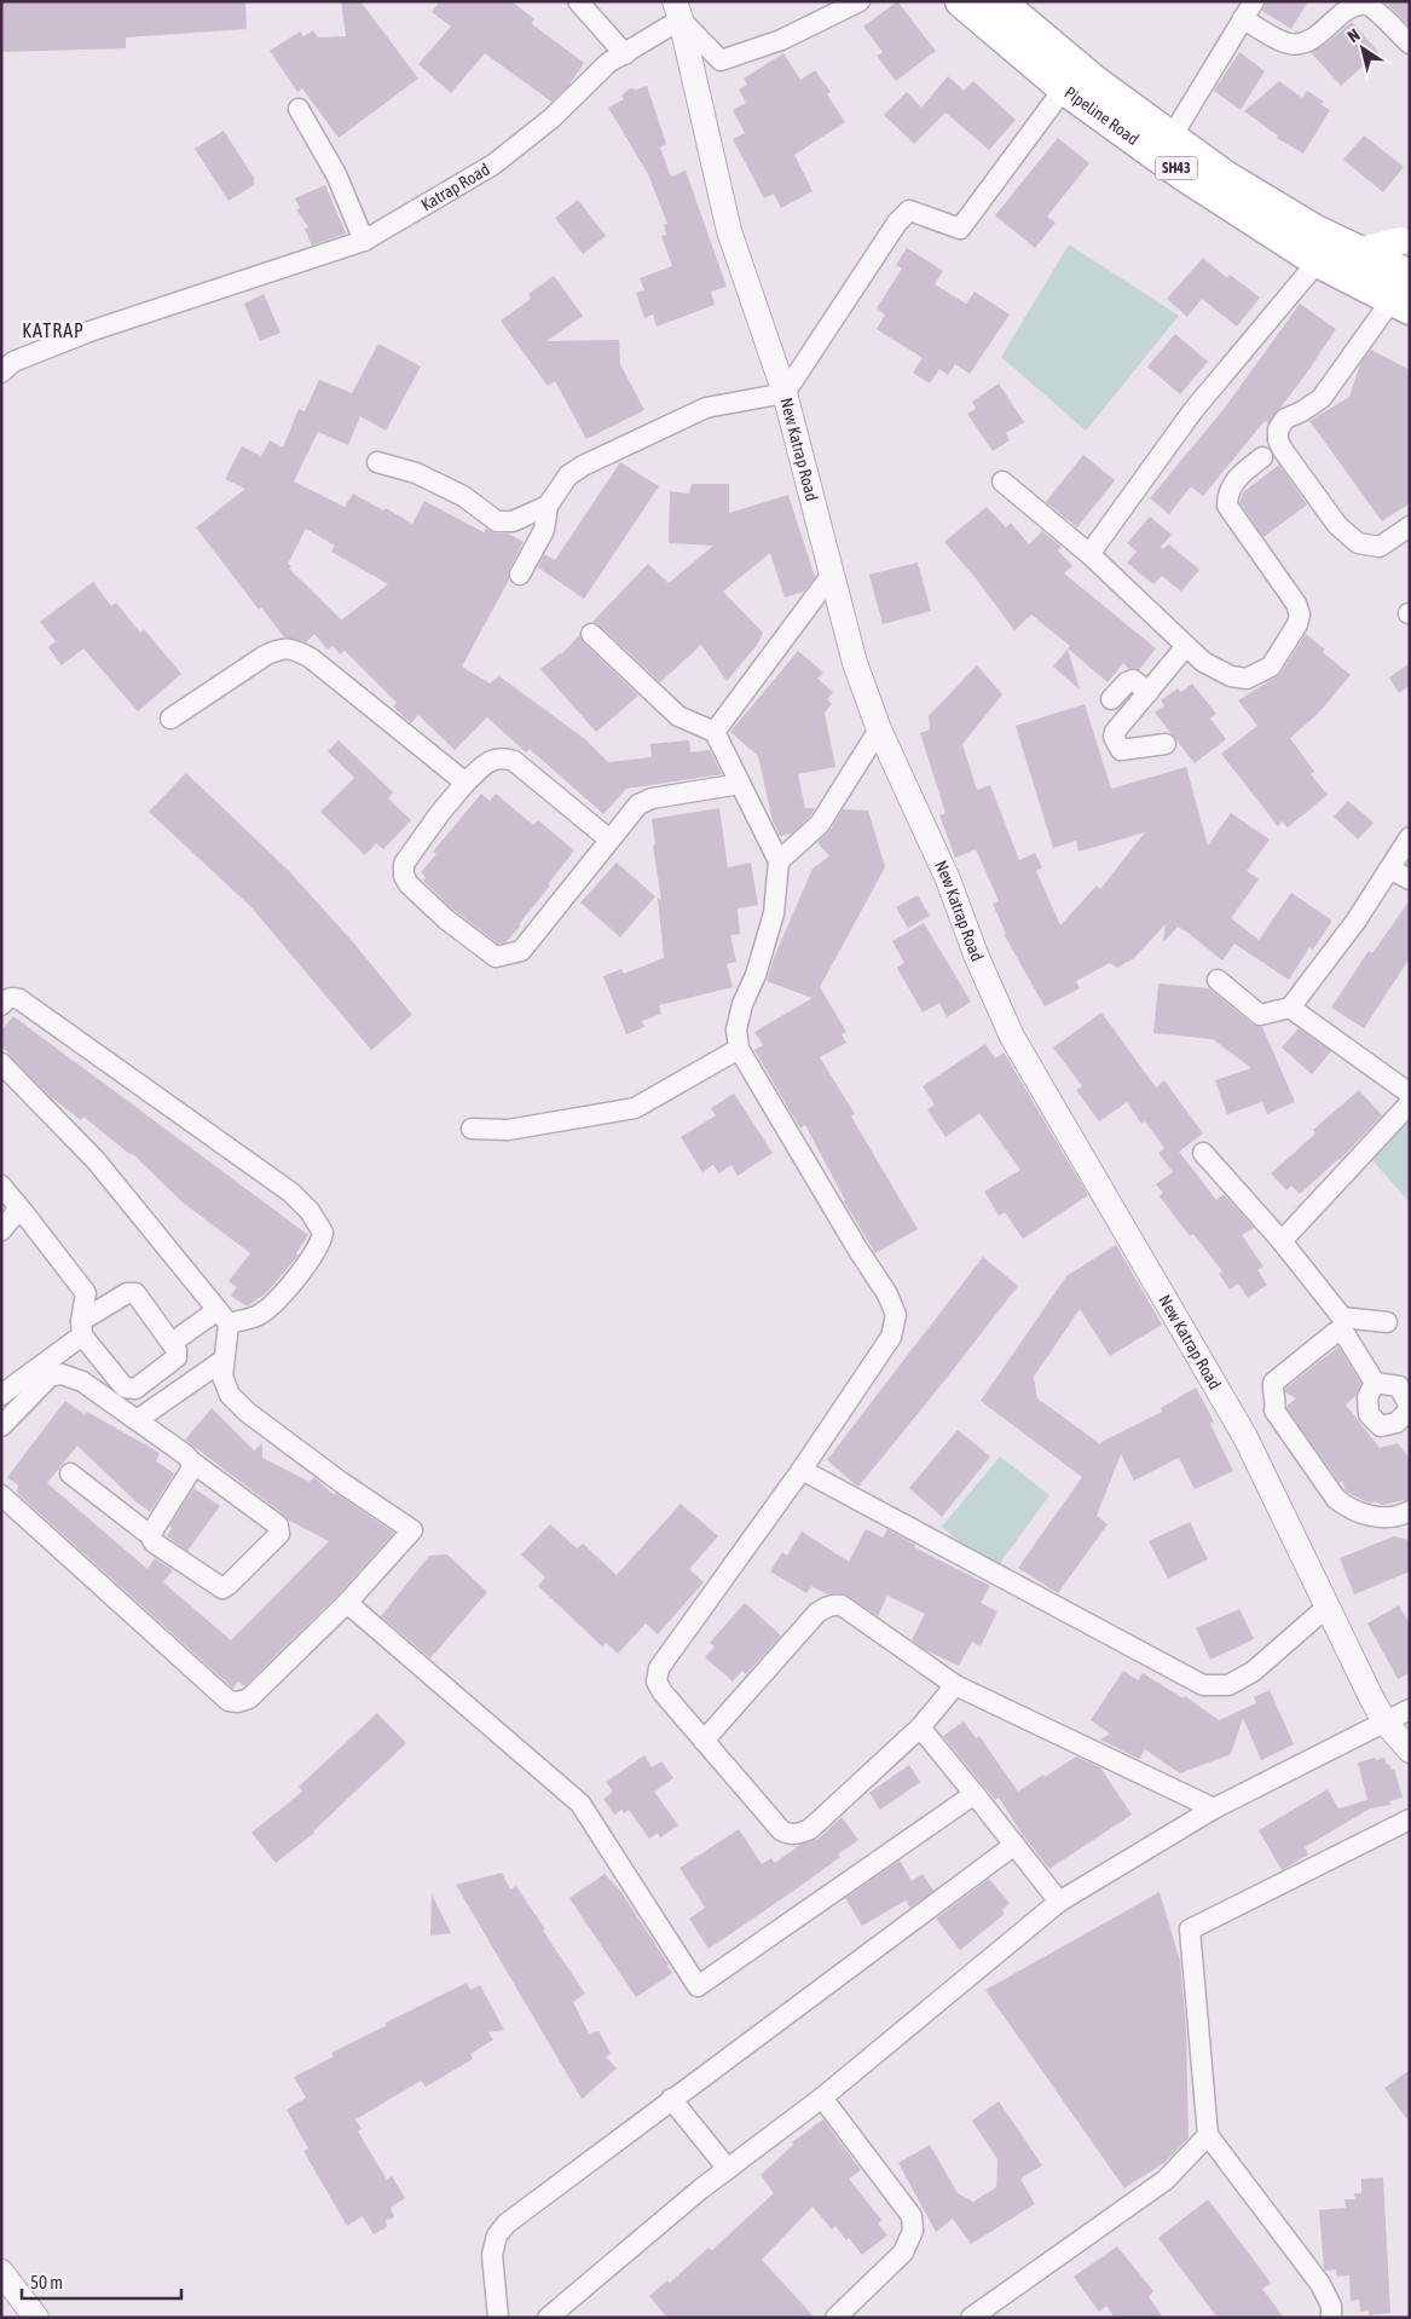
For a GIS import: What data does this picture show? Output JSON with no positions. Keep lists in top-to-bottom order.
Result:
{
  "streets": {
    "main road": ["Pipeline Road", "SH43"],
    "street": ["Katrap Road", "New Katrap Road"]
  },
  "crossings": [
    ["Katrap Road", "New Katrap Road"]
  ],
  "districts": ["KATRAP"],
  "scale_bar": "50 m",
  "north": "top left"
}
